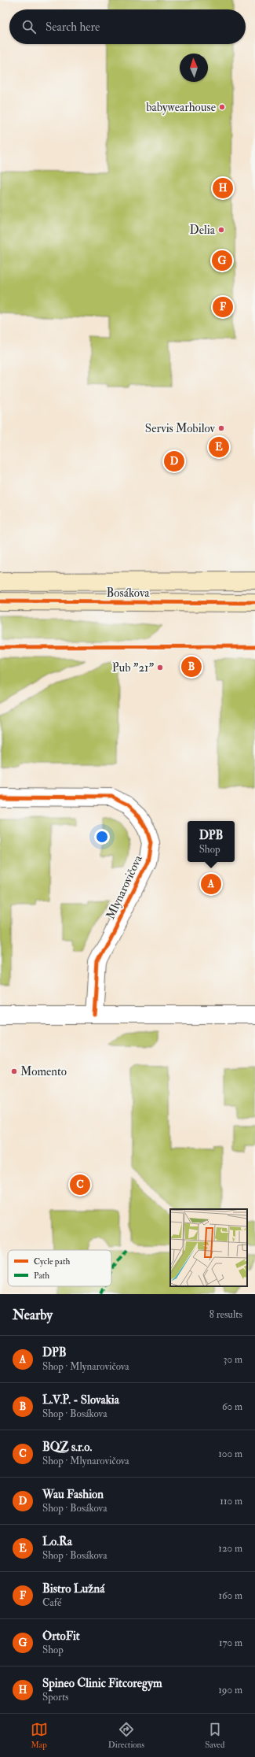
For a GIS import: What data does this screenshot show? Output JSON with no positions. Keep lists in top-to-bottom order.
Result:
{
  "streets": {
    "street": ["Bosákova", "Mlynarovičova"]
  },
  "places": [
    "babywearhouse",
    "Delia",
    "Servis Mobilov",
    "Pub \"21\"",
    "Momento"
  ],
  "legend": ["Cycle path", "Path"],
  "north": "top",
  "page": {
    "search": "Search here",
    "pins": [
      "H",
      "G",
      "F",
      "E",
      "D",
      "B",
      "A",
      "C"
    ],
    "popup": ["DPB", "Shop"],
    "heading": ["Nearby", "8 results"],
    "list": [
      {
        "mark": "A",
        "name": "DPB",
        "note": "Shop · Mlynarovičova",
        "value": "30 m"
      },
      {
        "mark": "B",
        "name": "L.V.P. - Slovakia",
        "note": "Shop · Bosákova",
        "value": "60 m"
      },
      {
        "mark": "C",
        "name": "BQZ s.r.o.",
        "note": "Shop · Mlynarovičova",
        "value": "100 m"
      },
      {
        "mark": "D",
        "name": "Wau Fashion",
        "note": "Shop · Bosákova",
        "value": "110 m"
      },
      {
        "mark": "E",
        "name": "Lo.Ra",
        "note": "Shop · Bosákova",
        "value": "120 m"
      },
      {
        "mark": "F",
        "name": "Bistro Lužná",
        "note": "Café",
        "value": "160 m"
      },
      {
        "mark": "G",
        "name": "OrtoFit",
        "note": "Shop",
        "value": "170 m"
      },
      {
        "mark": "H",
        "name": "Spineo Clinic Fitcoregym",
        "note": "Sports",
        "value": "190 m"
      }
    ],
    "nav": ["Map", "Directions", "Saved"]
  }
}
